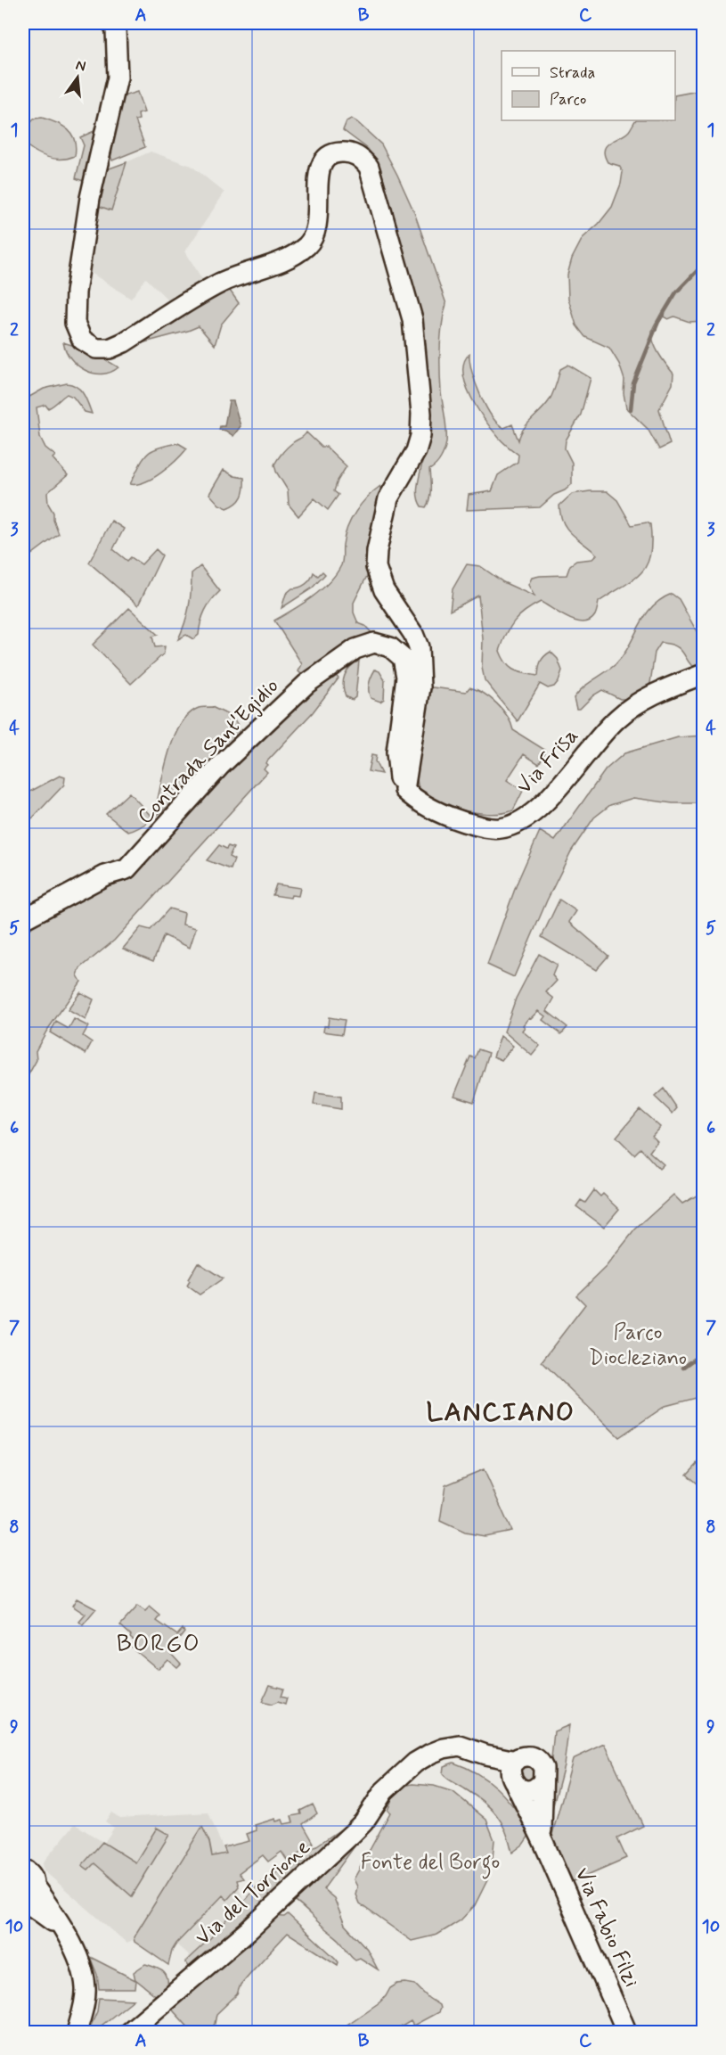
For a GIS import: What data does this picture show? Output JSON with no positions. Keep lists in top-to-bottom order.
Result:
{
  "streets": {
    "street": [
      "Contrada Sant'Egidio",
      "Via Frisa",
      "Via del Torrione",
      "Via Fabio Filzi"
    ]
  },
  "crossings": [
    ["Via del Torrione", "Via Fabio Filzi"]
  ],
  "districts": ["LANCIANO", "BORGO"],
  "parks": ["Parco Diocleziano", "Fonte del Borgo"],
  "legend": ["Strada", "Parco"],
  "north": "top",
  "grid": {
    "columns": ["A", "B", "C"],
    "rows": [
      "1",
      "2",
      "3",
      "4",
      "5",
      "6",
      "7",
      "8",
      "9",
      "10"
    ]
  }
}
